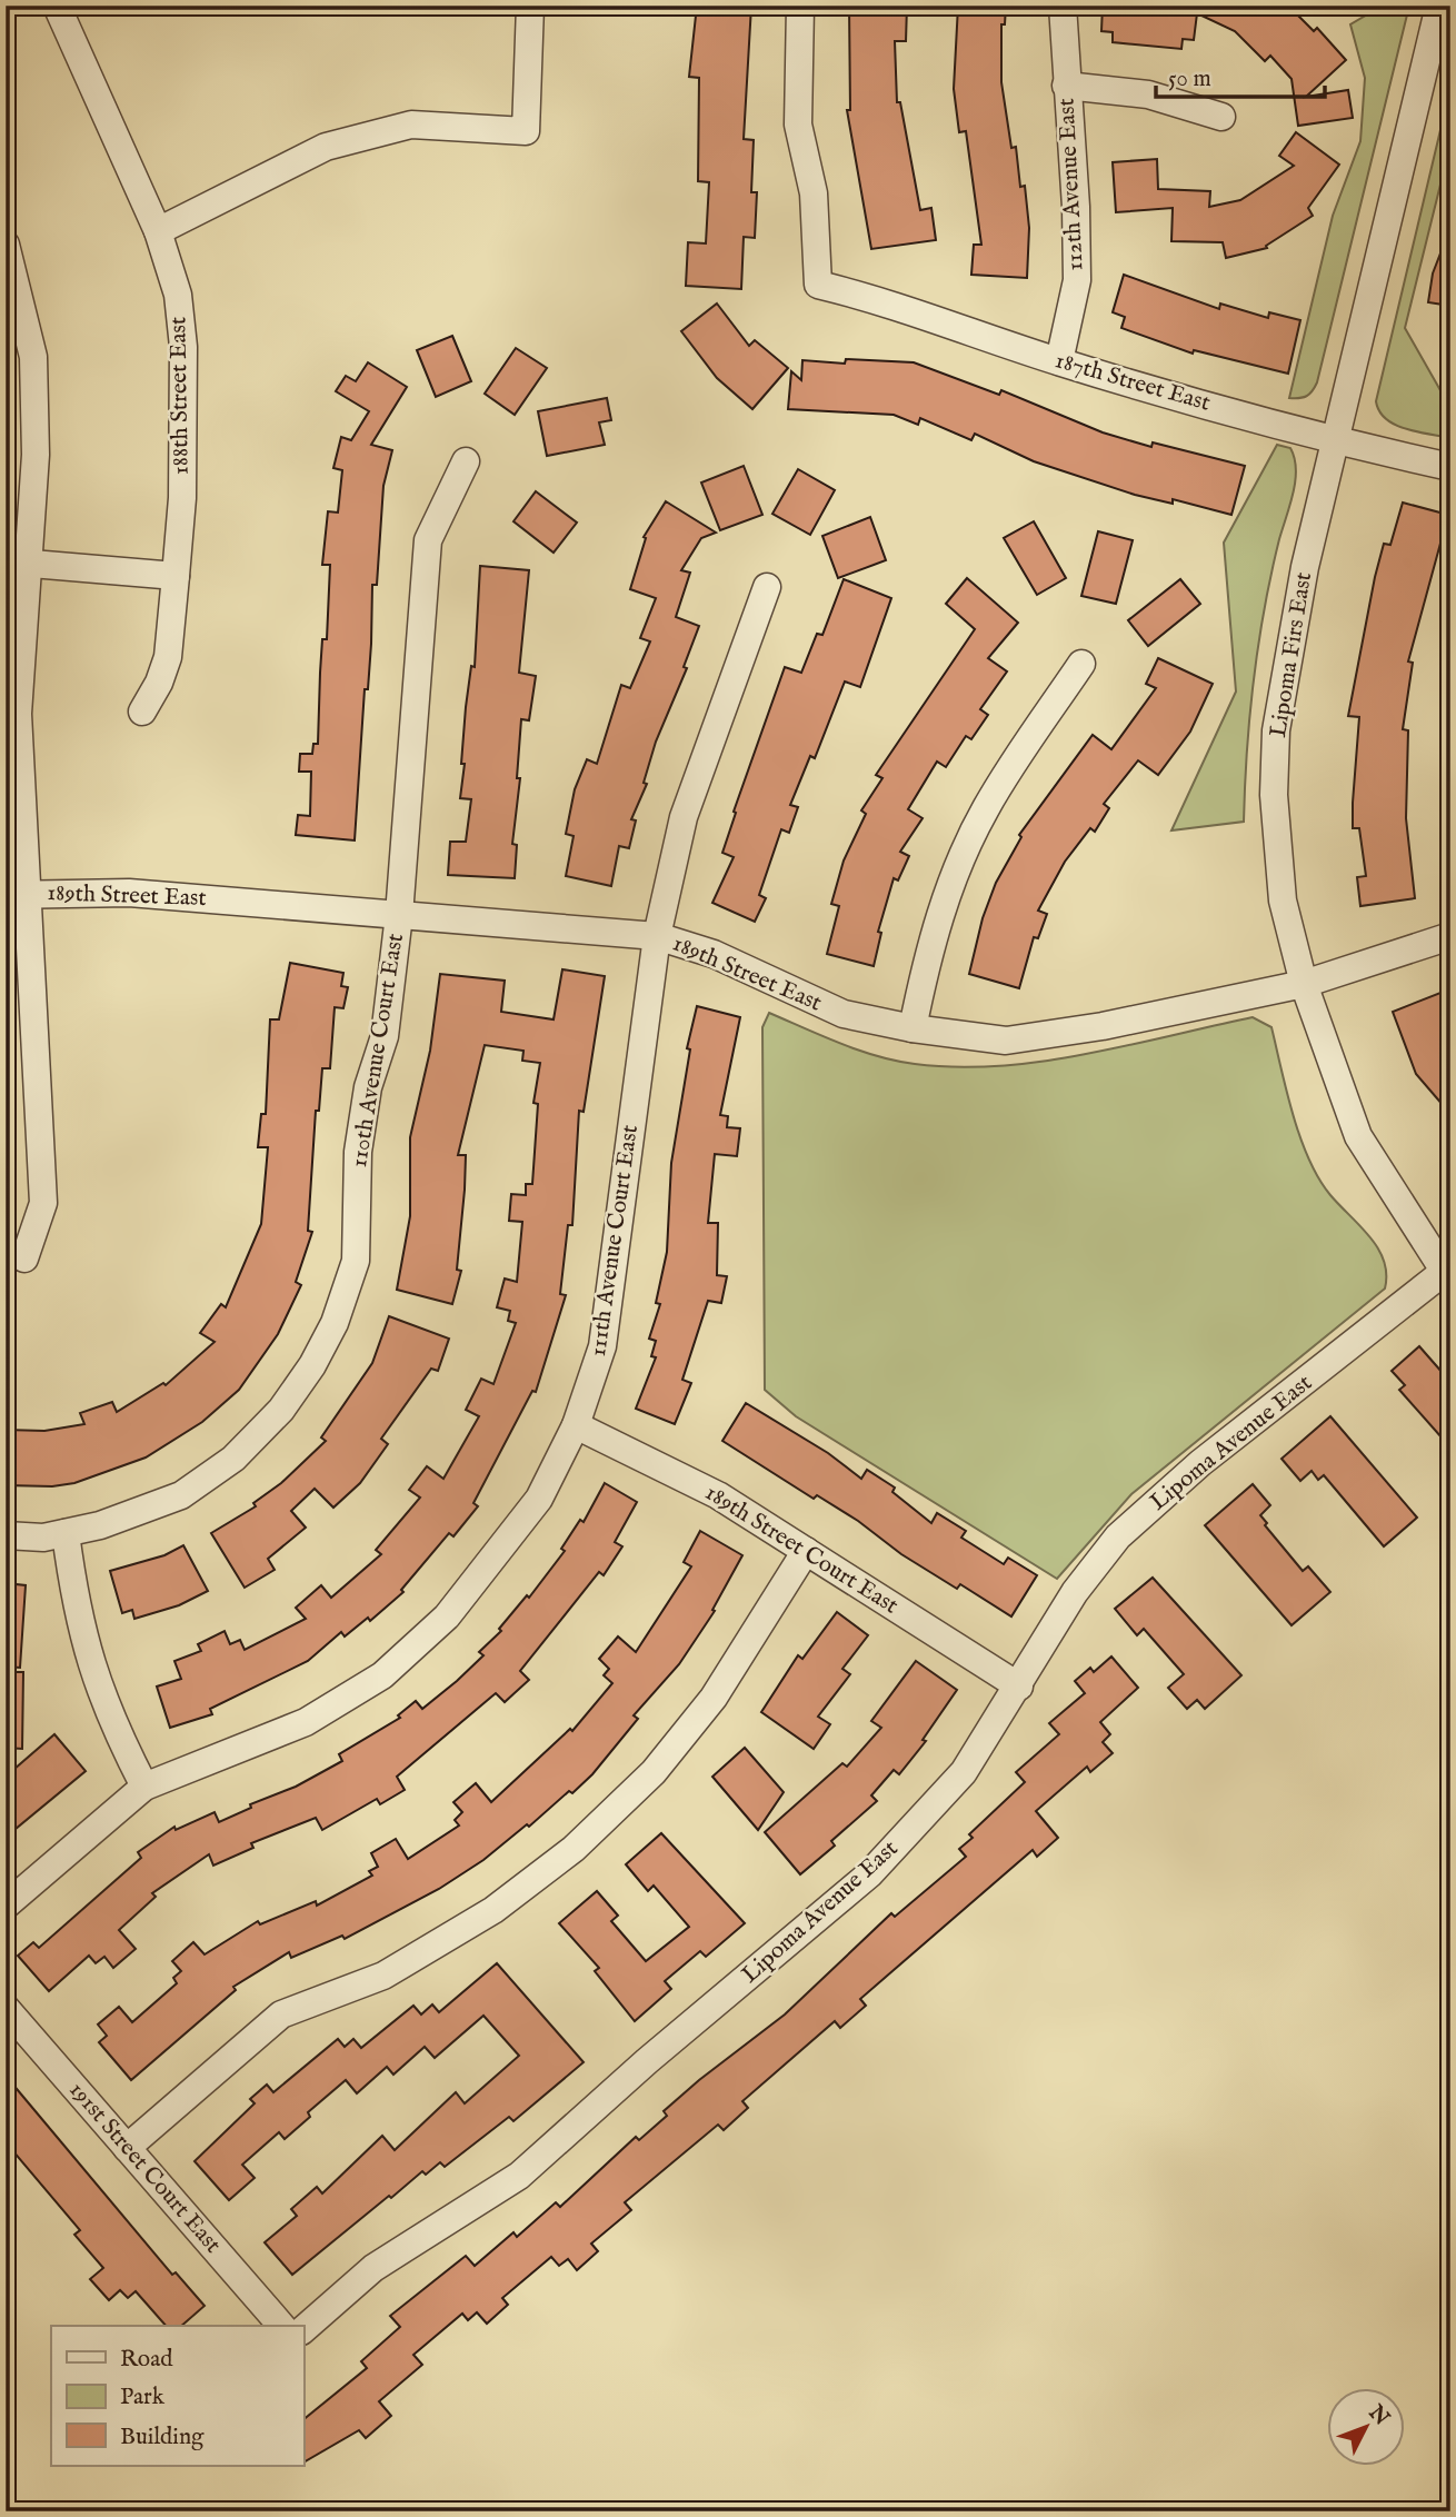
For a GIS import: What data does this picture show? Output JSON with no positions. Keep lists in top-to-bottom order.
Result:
{
  "streets": {
    "street": [
      "112th Avenue East",
      "187th Street East",
      "188th Street East",
      "Lipoma Firs East",
      "189th Street East",
      "110th Avenue Court East",
      "111th Avenue Court East",
      "Lipoma Avenue East",
      "189th Street Court East",
      "191st Street Court East"
    ]
  },
  "crossings": [
    ["112th Avenue East", "187th Street East"],
    ["187th Street East", "Lipoma Firs East"],
    ["Lipoma Firs East", "189th Street East"],
    ["Lipoma Firs East", "Lipoma Avenue East"],
    ["189th Street East", "110th Avenue Court East"],
    ["189th Street East", "111th Avenue Court East"],
    ["111th Avenue Court East", "189th Street Court East"],
    ["Lipoma Avenue East", "189th Street Court East"]
  ],
  "legend": ["Road", "Park", "Building"],
  "scale_bar": "50 m",
  "north": "top right"
}
